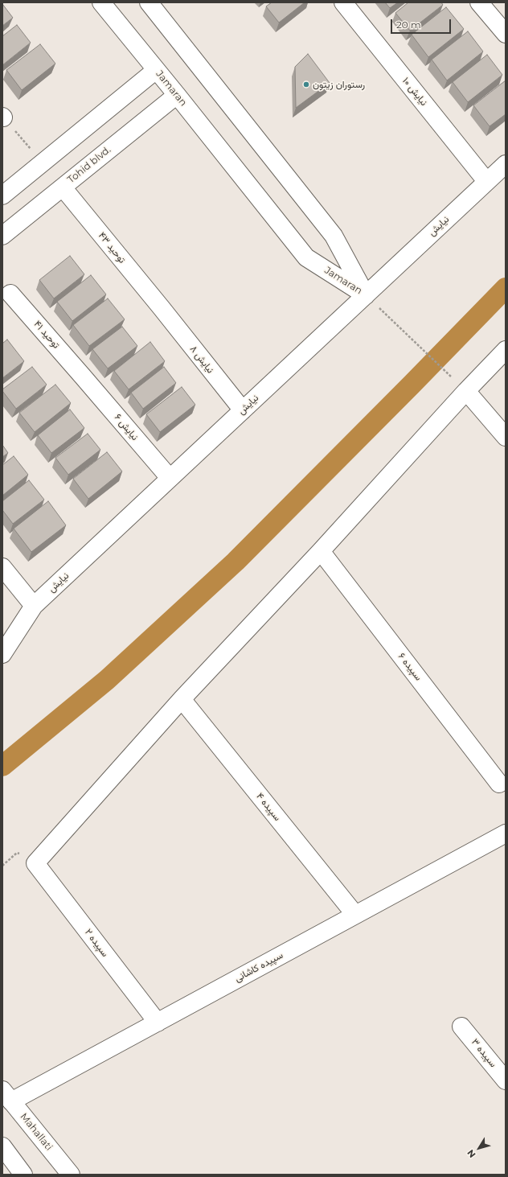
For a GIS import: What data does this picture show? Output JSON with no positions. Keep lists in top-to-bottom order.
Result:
{
  "streets": {
    "street": [
      "Jamaran",
      "نیایش ۱۰",
      "Tohid blvd.",
      "نیایش",
      "توحید ۴۳",
      "توحید ۴۱",
      "نیایش ۸",
      "نیایش ۶",
      "سپیده ۶",
      "سپیده ۴",
      "سپیده ۲",
      "سپیده کاشانی",
      "سپیده ۳",
      "Mahallati"
    ]
  },
  "crossings": [
    ["Jamaran", "Tohid blvd."],
    ["Jamaran", "نیایش"],
    ["نیایش ۱۰", "نیایش"],
    ["Tohid blvd.", "توحید ۴۳"],
    ["نیایش", "نیایش ۸"],
    ["نیایش", "نیایش ۶"],
    ["توحید ۴۳", "نیایش ۸"],
    ["توحید ۴۱", "نیایش ۶"],
    ["سپیده ۴", "سپیده ۲"],
    ["سپیده ۴", "سپیده کاشانی"],
    ["سپیده ۲", "سپیده کاشانی"],
    ["سپیده کاشانی", "Mahallati"]
  ],
  "places": ["رستوران زیتون"],
  "scale_bar": "20 m",
  "north": "bottom left"
}
